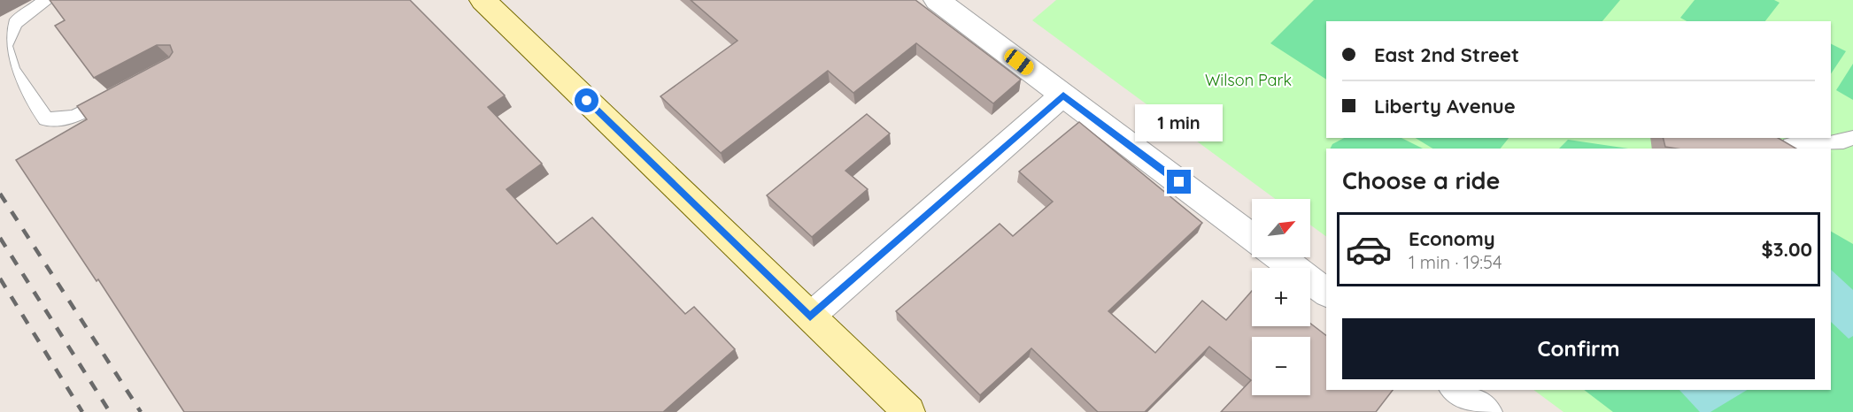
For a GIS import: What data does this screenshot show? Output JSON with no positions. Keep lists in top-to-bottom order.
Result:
{
  "parks": ["Wilson Park"],
  "north": "top right",
  "page": {
    "banner": ["East 2nd Street", "Liberty Avenue"],
    "bubble": "1 min",
    "heading": "Choose a ride",
    "map_buttons": ["+", "−"],
    "list": [
      {
        "name": "Economy",
        "note": "1 min · 19:54",
        "value": "$3.00"
      }
    ],
    "buttons": "Confirm"
  }
}
